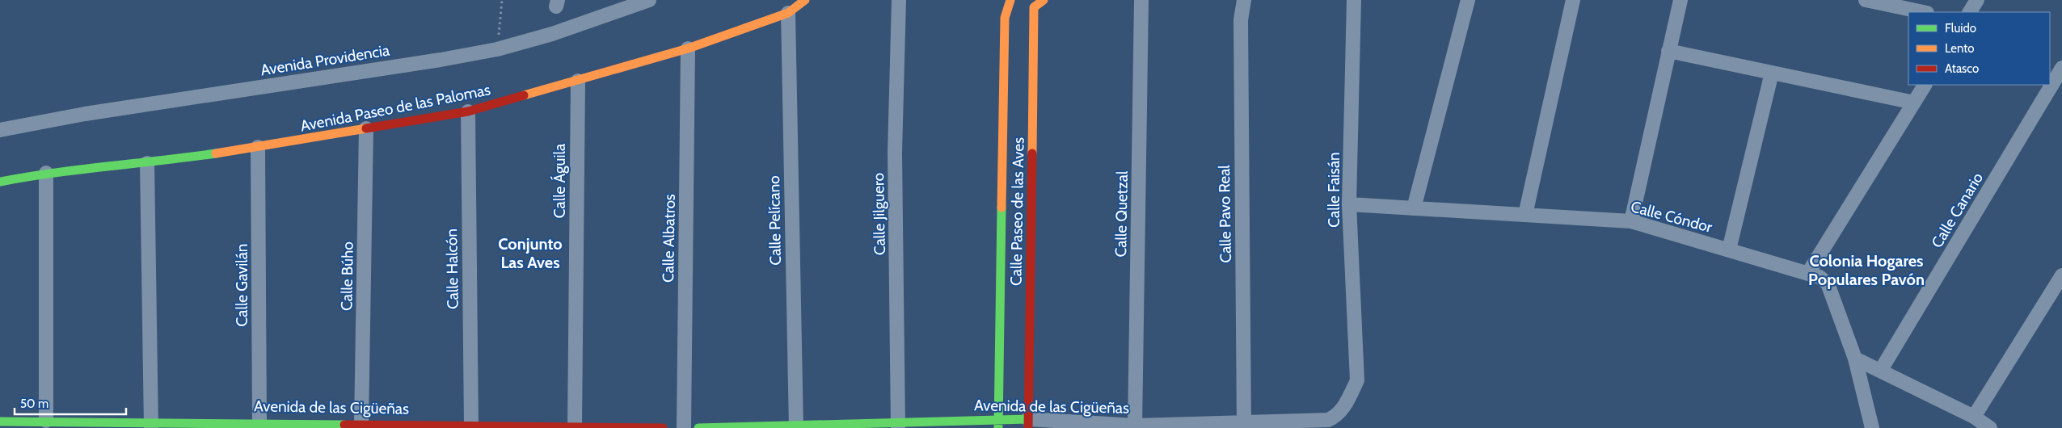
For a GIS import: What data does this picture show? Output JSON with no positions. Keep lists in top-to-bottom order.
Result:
{
  "streets": {
    "street": [
      "Avenida Providencia",
      "Avenida Paseo de las Palomas",
      "Calle Águila",
      "Calle Faisán",
      "Calle Canario",
      "Calle Paseo de las Aves",
      "Calle Jilguero",
      "Calle Quetzal",
      "Calle Pavo Real",
      "Calle Cóndor",
      "Calle Pelícano",
      "Calle Albatros",
      "Calle Halcón",
      "Calle Búho",
      "Calle Gavilán",
      "Avenida de las Cigüeñas"
    ]
  },
  "crossings": [
    ["Avenida Paseo de las Palomas", "Calle Águila"],
    ["Avenida Paseo de las Palomas", "Calle Pelícano"],
    ["Avenida Paseo de las Palomas", "Calle Albatros"],
    ["Avenida Paseo de las Palomas", "Calle Halcón"],
    ["Avenida Paseo de las Palomas", "Calle Búho"],
    ["Avenida Paseo de las Palomas", "Calle Gavilán"],
    ["Calle Águila", "Avenida de las Cigüeñas"],
    ["Calle Faisán", "Calle Cóndor"],
    ["Calle Faisán", "Avenida de las Cigüeñas"],
    ["Calle Paseo de las Aves", "Avenida de las Cigüeñas"],
    ["Calle Jilguero", "Avenida de las Cigüeñas"],
    ["Calle Quetzal", "Avenida de las Cigüeñas"],
    ["Calle Pavo Real", "Avenida de las Cigüeñas"],
    ["Calle Pelícano", "Avenida de las Cigüeñas"],
    ["Calle Halcón", "Avenida de las Cigüeñas"],
    ["Calle Búho", "Avenida de las Cigüeñas"],
    ["Calle Gavilán", "Avenida de las Cigüeñas"]
  ],
  "districts": ["Conjunto Las Aves", "Colonia Hogares Populares Pavón"],
  "legend": ["Fluido", "Lento", "Atasco"],
  "scale_bar": "50 m"
}
